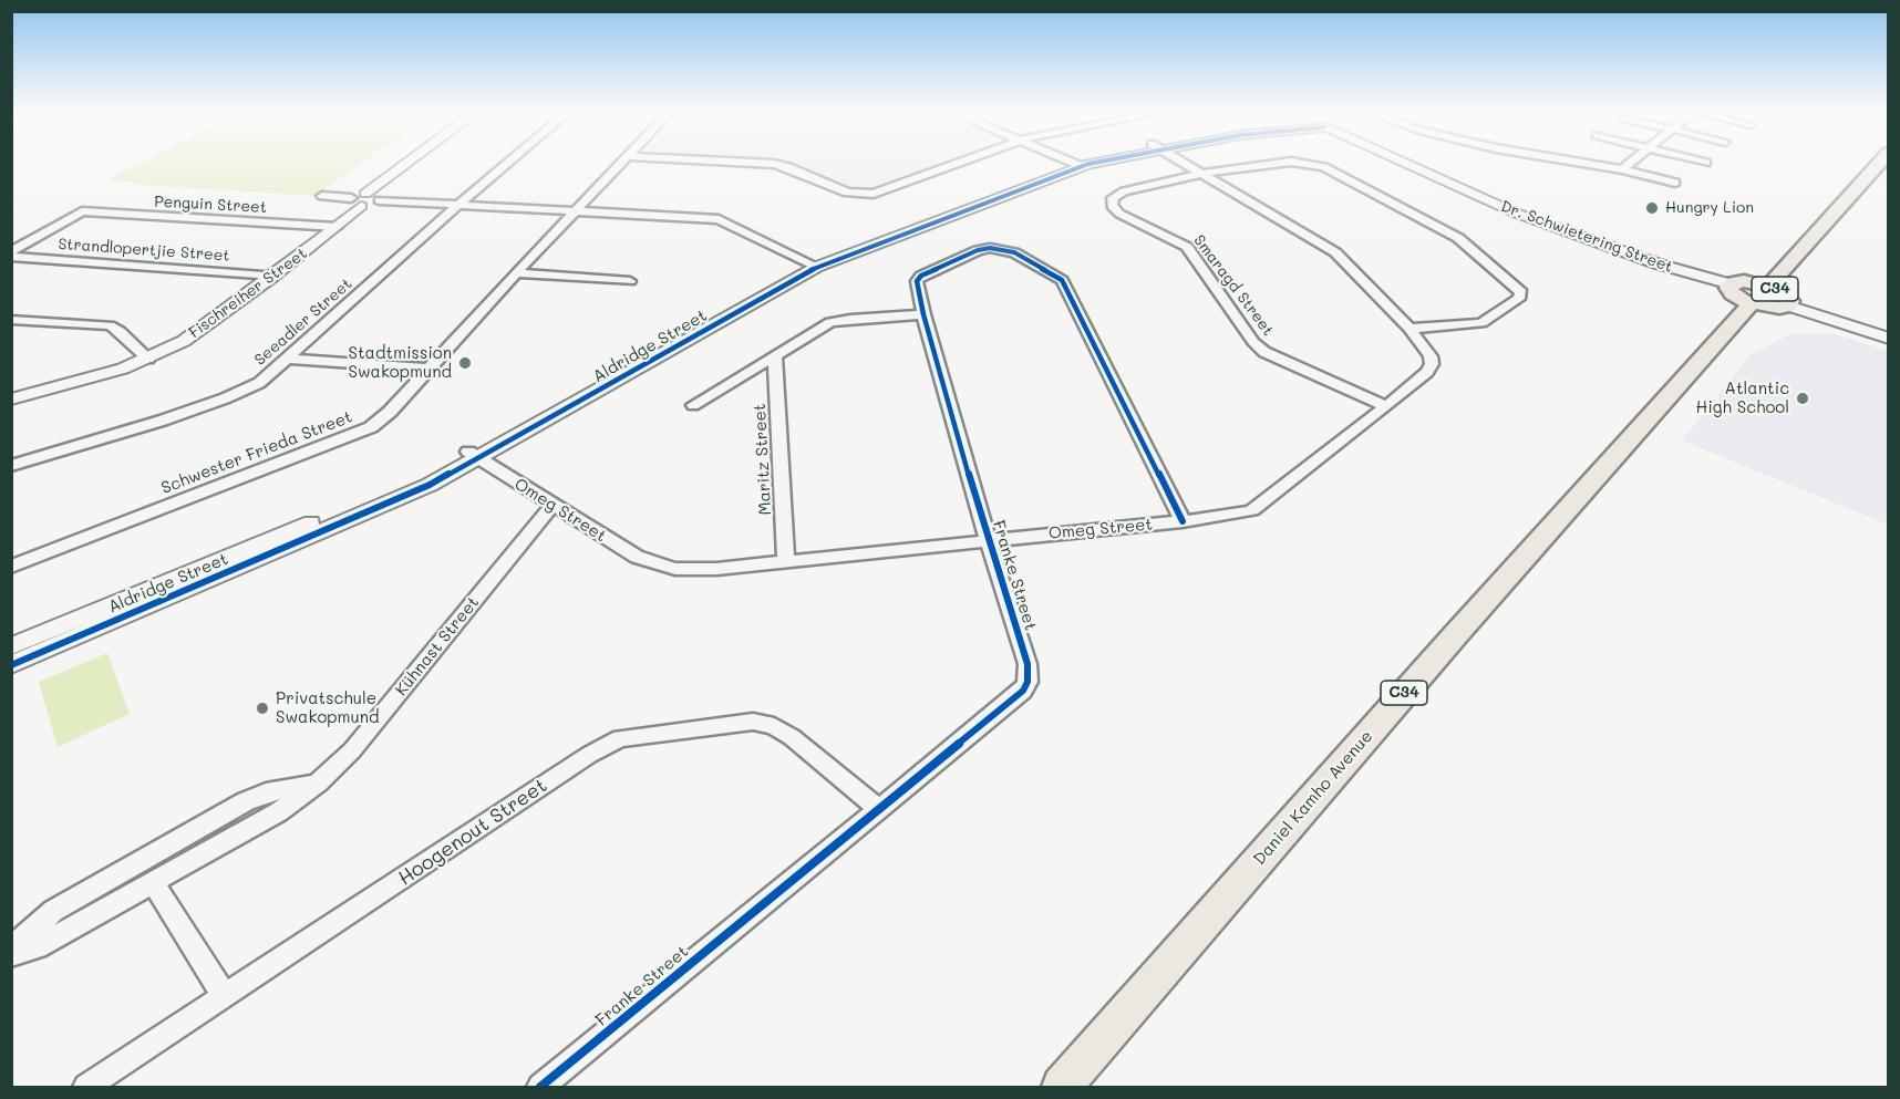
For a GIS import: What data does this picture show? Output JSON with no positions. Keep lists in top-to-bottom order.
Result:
{
  "streets": {
    "main road": ["C34", "Daniel Kamho Avenue"],
    "street": [
      "Penguin Street",
      "Dr. Schwietering Street",
      "Strandlopertjie Street",
      "Smaragd Street",
      "Fischreiher Street",
      "Seeadler Street",
      "Aldridge Street",
      "Schwester Frieda Street",
      "Maritz Street",
      "Omeg Street",
      "Franke Street",
      "Kühnast Street",
      "Hoogenout Street"
    ]
  },
  "crossings": [
    ["Penguin Street", "Fischreiher Street"],
    ["Dr. Schwietering Street", "C34"],
    ["Dr. Schwietering Street", "Daniel Kamho Avenue"],
    ["Strandlopertjie Street", "Fischreiher Street"],
    ["Smaragd Street", "Omeg Street"],
    ["C34", "Daniel Kamho Avenue"],
    ["Aldridge Street", "Omeg Street"],
    ["Maritz Street", "Omeg Street"],
    ["Omeg Street", "Franke Street"],
    ["Omeg Street", "Kühnast Street"],
    ["Franke Street", "Hoogenout Street"]
  ],
  "places": [
    "Hungry Lion",
    "Stadtmission Swakopmund",
    "Atlantic High School",
    "Privatschule Swakopmund"
  ]
}
